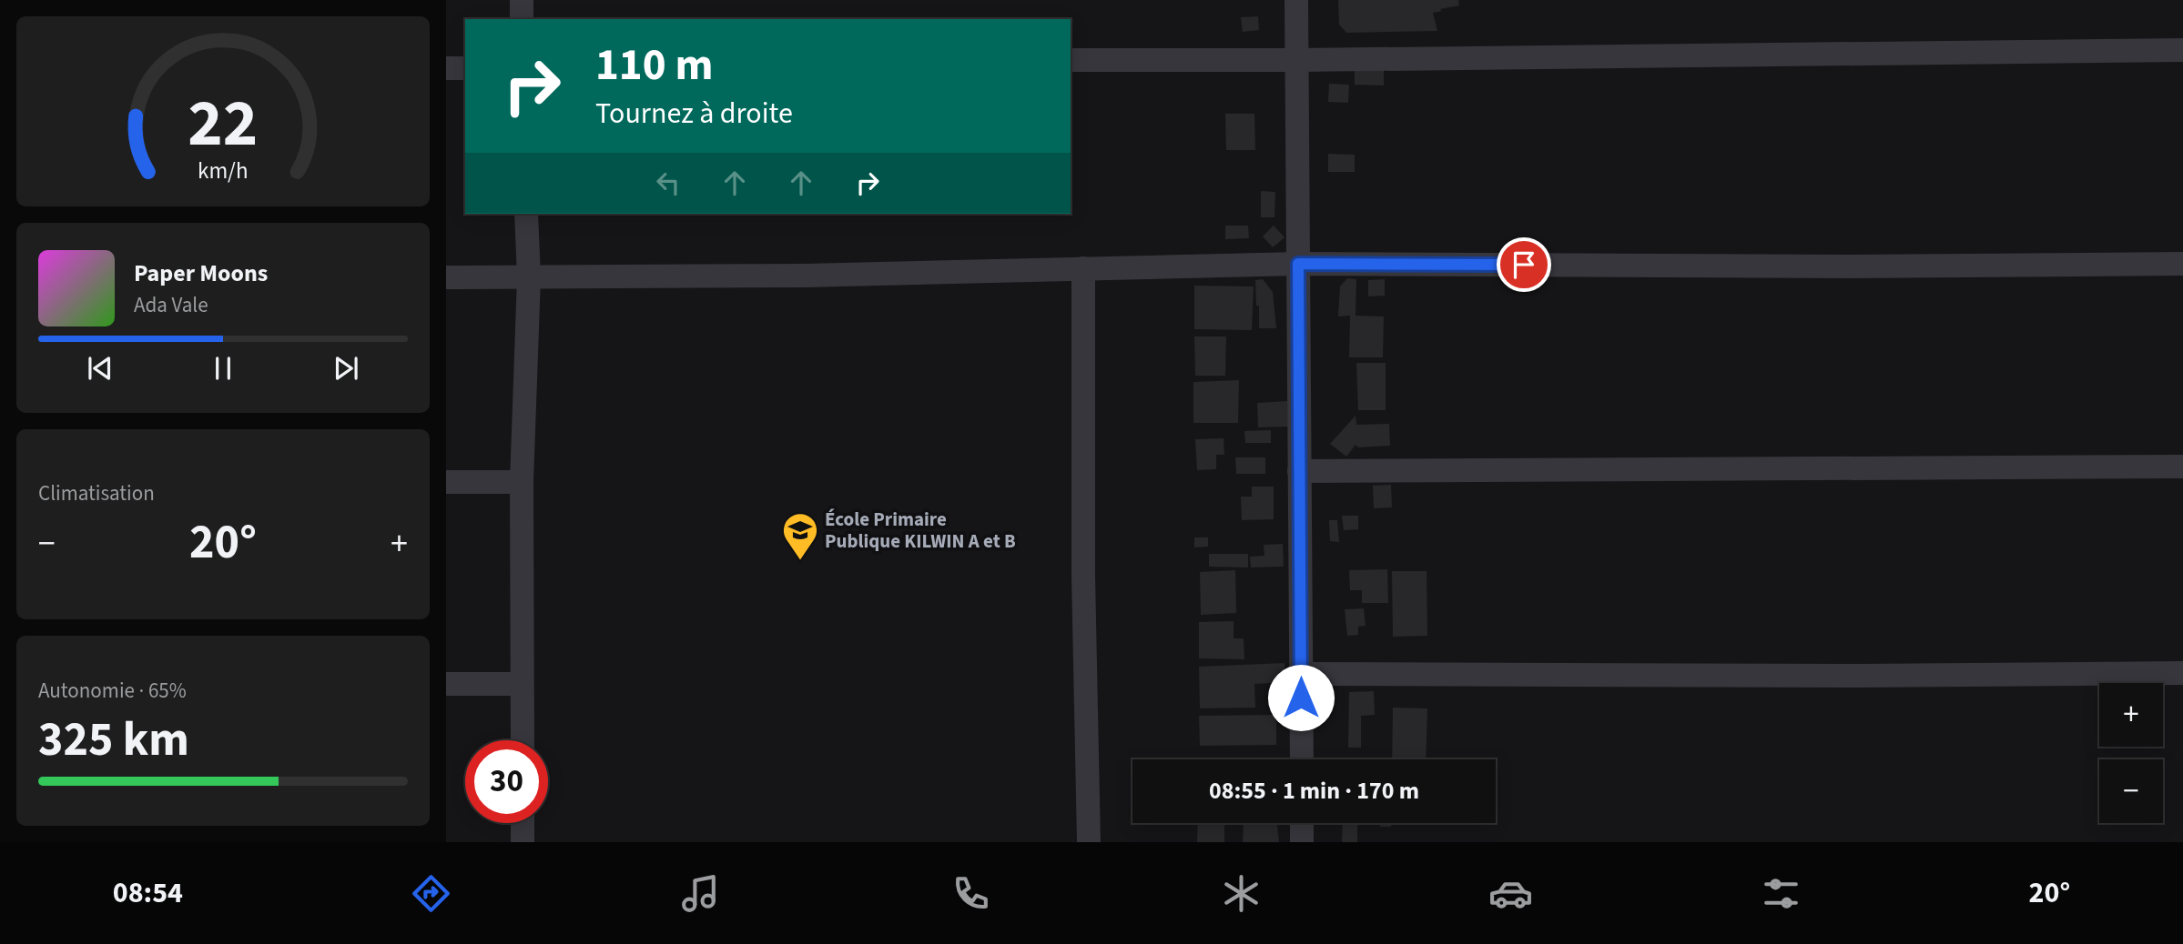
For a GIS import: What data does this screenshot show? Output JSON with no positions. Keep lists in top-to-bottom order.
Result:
{
  "places": {
    "school or university": ["École Primaire Publique KILWIN A et B"]
  },
  "page": {
    "turn": ["110 m", "Tournez à droite"],
    "song": ["Paper Moons", "Ada Vale"],
    "tile": [
      "Climatisation",
      ["Autonomie · 65%", "325 km"]
    ],
    "heat": ["−", "20°", "+"],
    "map_buttons": ["+", "−"],
    "limit": "30",
    "trip": "08:55 · 1 min · 170 m",
    "tabs": ["08:54", "20°"],
    "gauge": ["22", "km/h"]
  }
}
